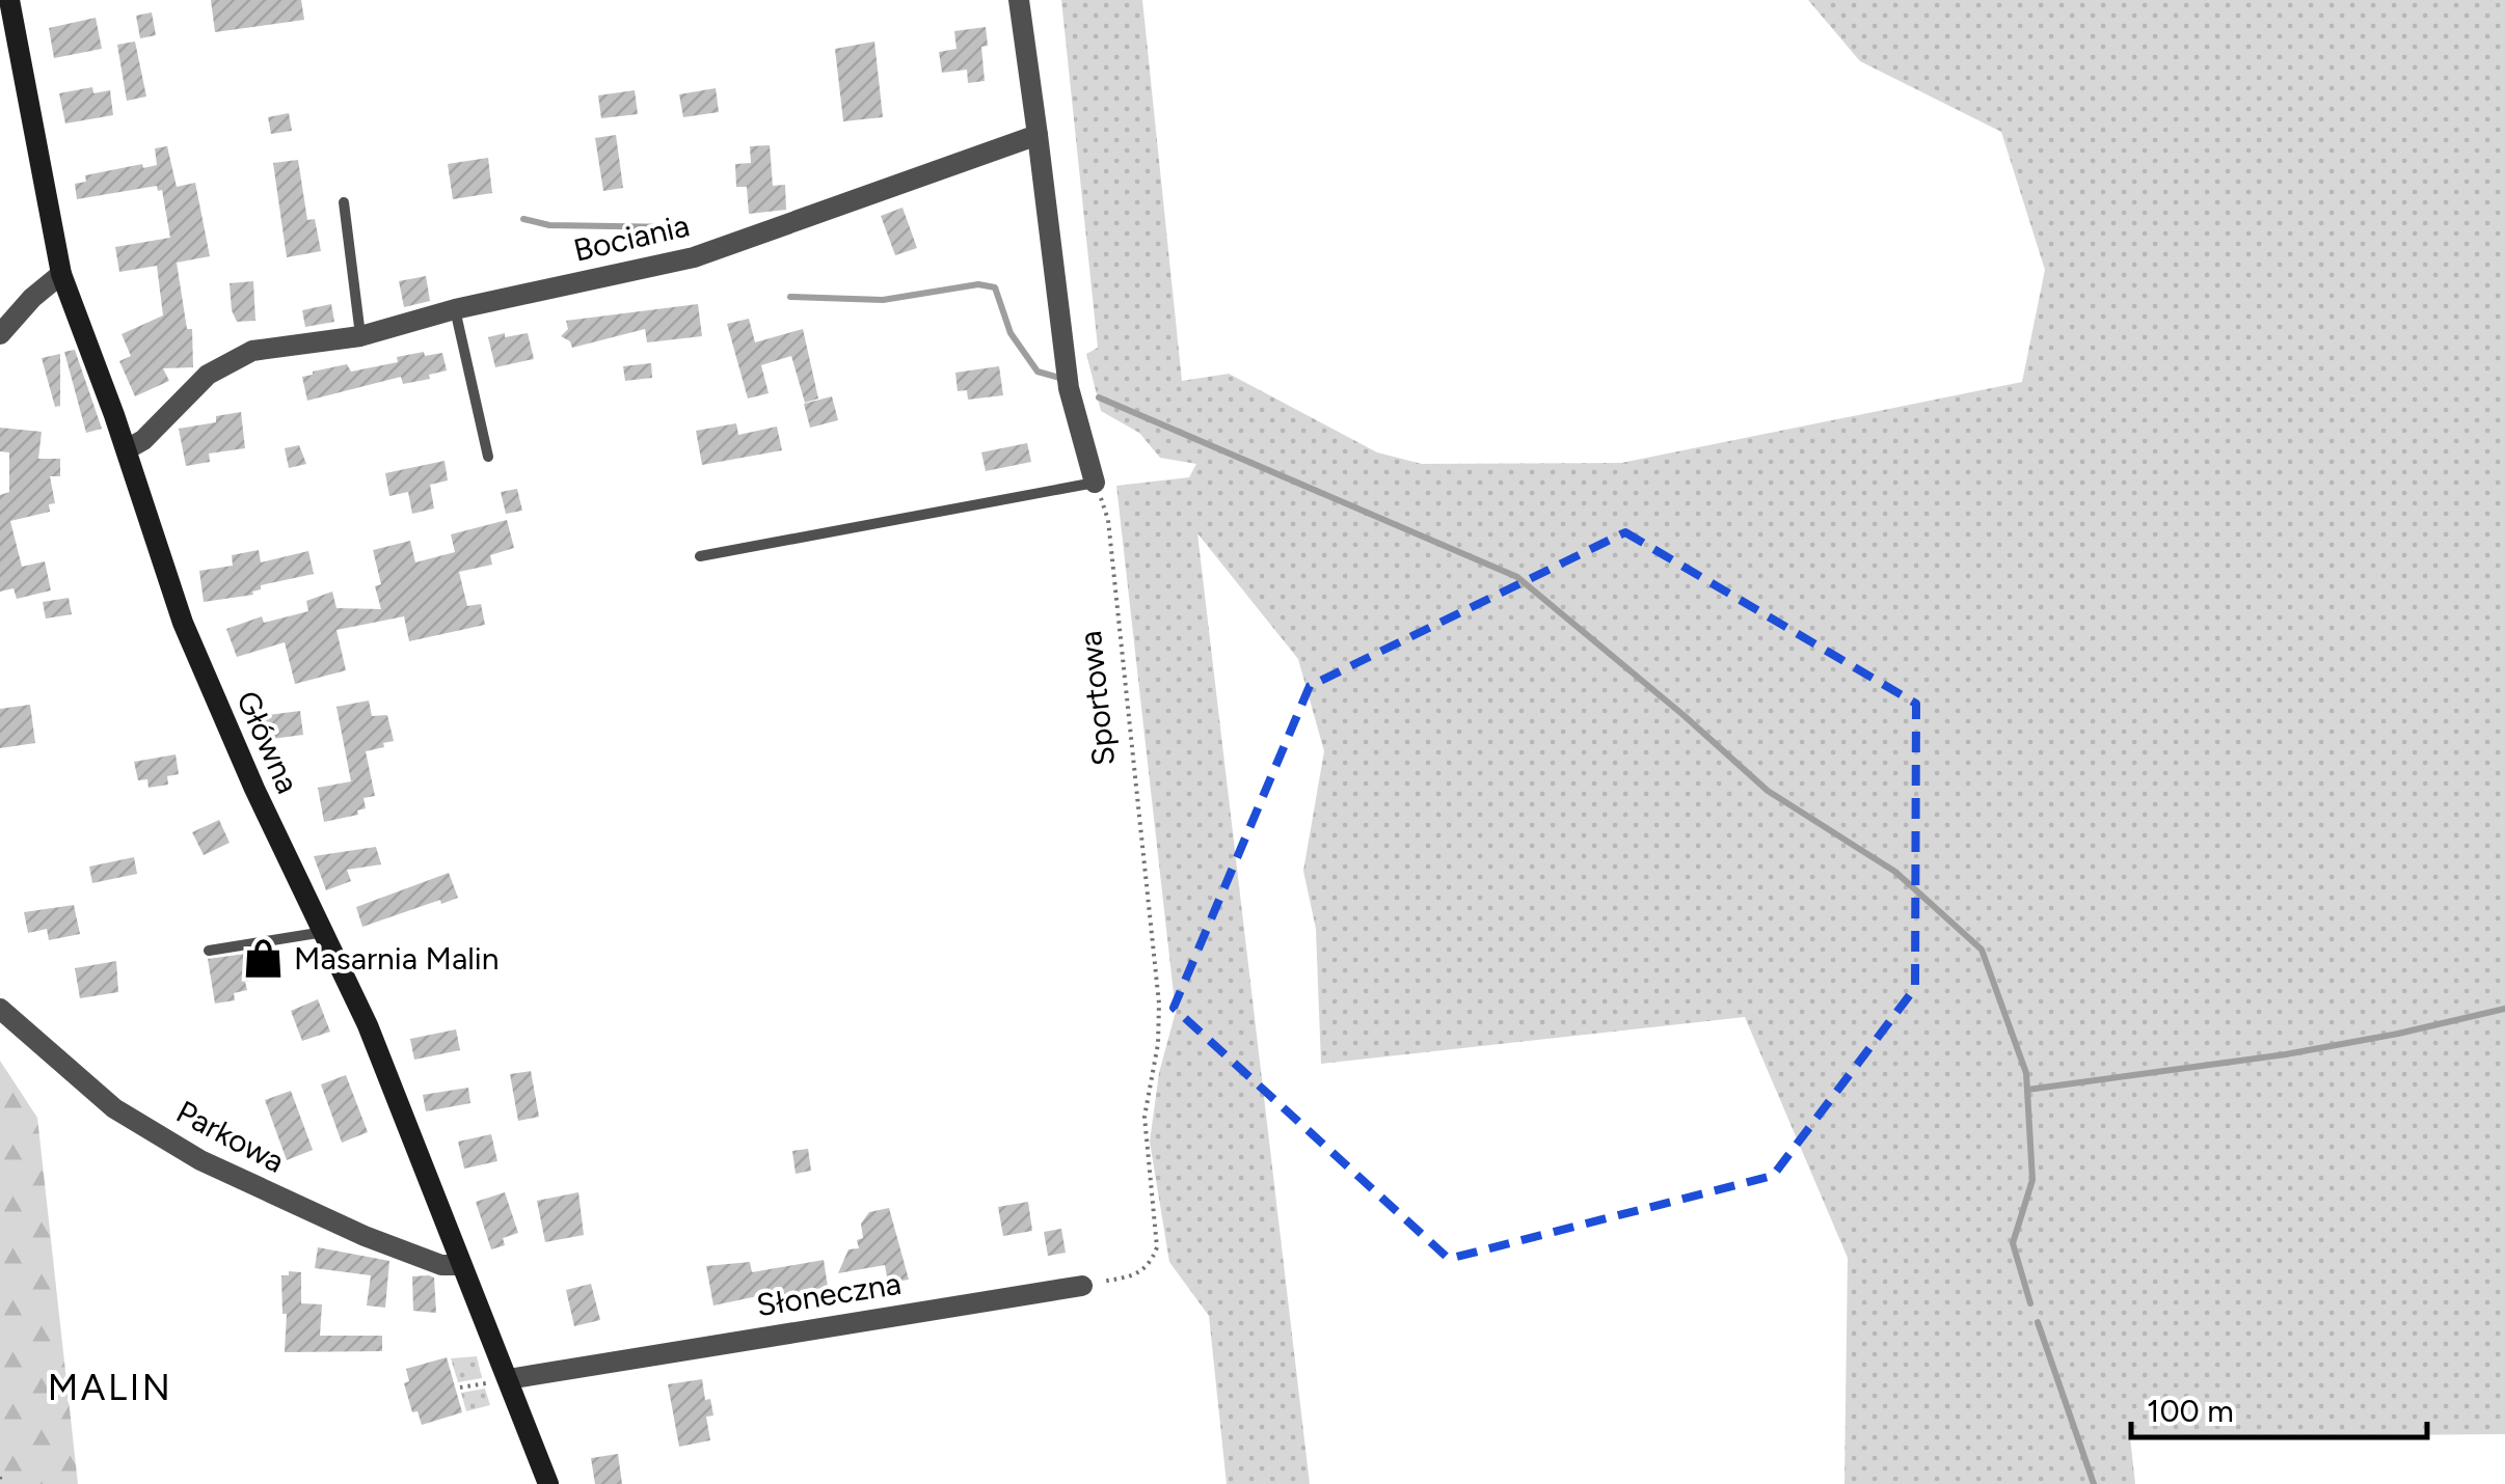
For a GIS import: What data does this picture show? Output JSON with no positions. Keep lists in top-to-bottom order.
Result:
{
  "streets": {
    "street": [
      "Bociania",
      "Główna",
      "Parkowa",
      "Słoneczna"
    ],
    "path": ["Sportowa"]
  },
  "crossings": [
    ["Bociania", "Główna"],
    ["Sportowa", "Słoneczna"],
    ["Główna", "Parkowa"],
    ["Główna", "Słoneczna"]
  ],
  "districts": ["MALIN"],
  "places": {
    "shop": ["Masarnia Malin"]
  },
  "scale_bar": "100 m"
}
